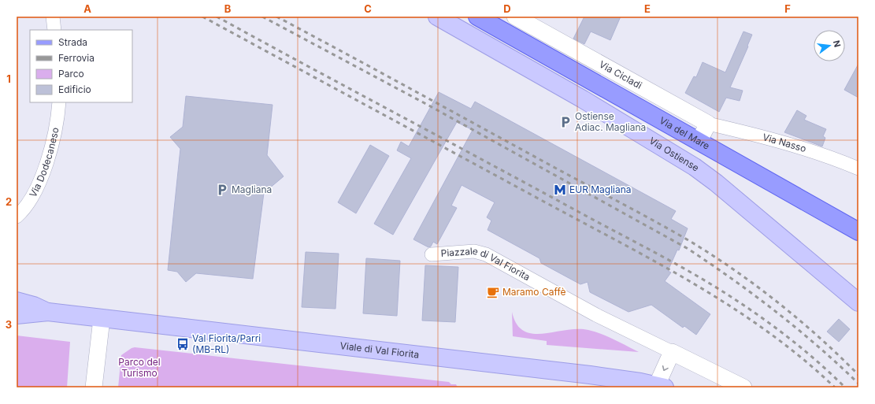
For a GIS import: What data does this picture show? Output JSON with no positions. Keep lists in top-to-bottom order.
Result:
{
  "streets": {
    "main road": ["Via del Mare", "Via Ostiense", "Viale di Val Fiorita"],
    "street": [
      "Via Cicladi",
      "Via Nasso",
      "Via Dodecaneso",
      "Piazzale di Val Fiorita"
    ]
  },
  "crossings": [
    ["Via Cicladi", "Via Nasso"],
    ["Piazzale di Val Fiorita", "Viale di Val Fiorita"]
  ],
  "parks": ["Parco del Turismo"],
  "places": {
    "parking": ["Ostiense Adiac. Magliana", "Magliana"],
    "metro station": ["EUR Magliana"],
    "cafe": ["Maramo Caffè"],
    "bus stop": ["Val Fiorita/Parri (MB-RL)"]
  },
  "legend": [
    "Strada",
    "Ferrovia",
    "Parco",
    "Edificio"
  ],
  "north": "right",
  "grid": {
    "columns": [
      "A",
      "B",
      "C",
      "D",
      "E",
      "F"
    ],
    "rows": ["1", "2", "3"]
  }
}
